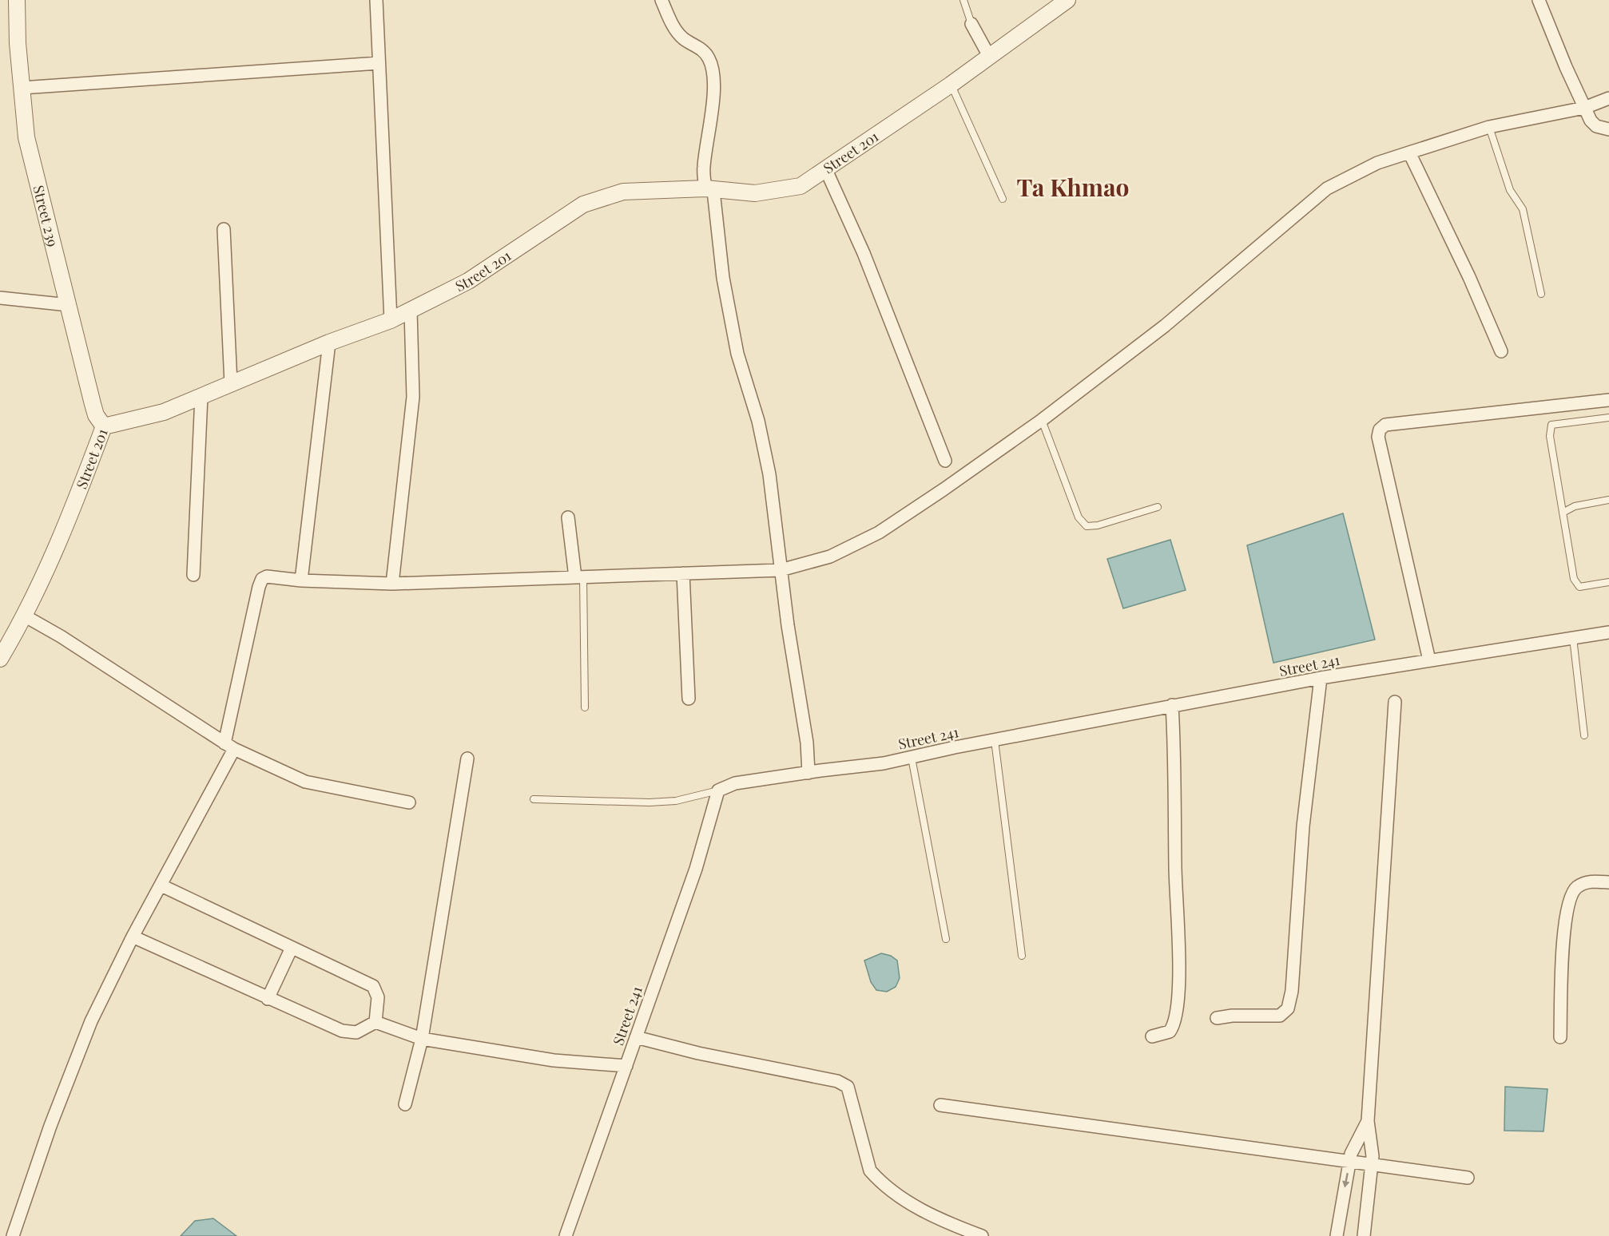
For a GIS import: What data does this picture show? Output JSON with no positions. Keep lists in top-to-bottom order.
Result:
{
  "streets": {
    "street": ["Street 201", "Street 239", "Street 241"]
  },
  "crossings": [
    ["Street 201", "Street 239"]
  ],
  "districts": ["Ta Khmao"]
}
